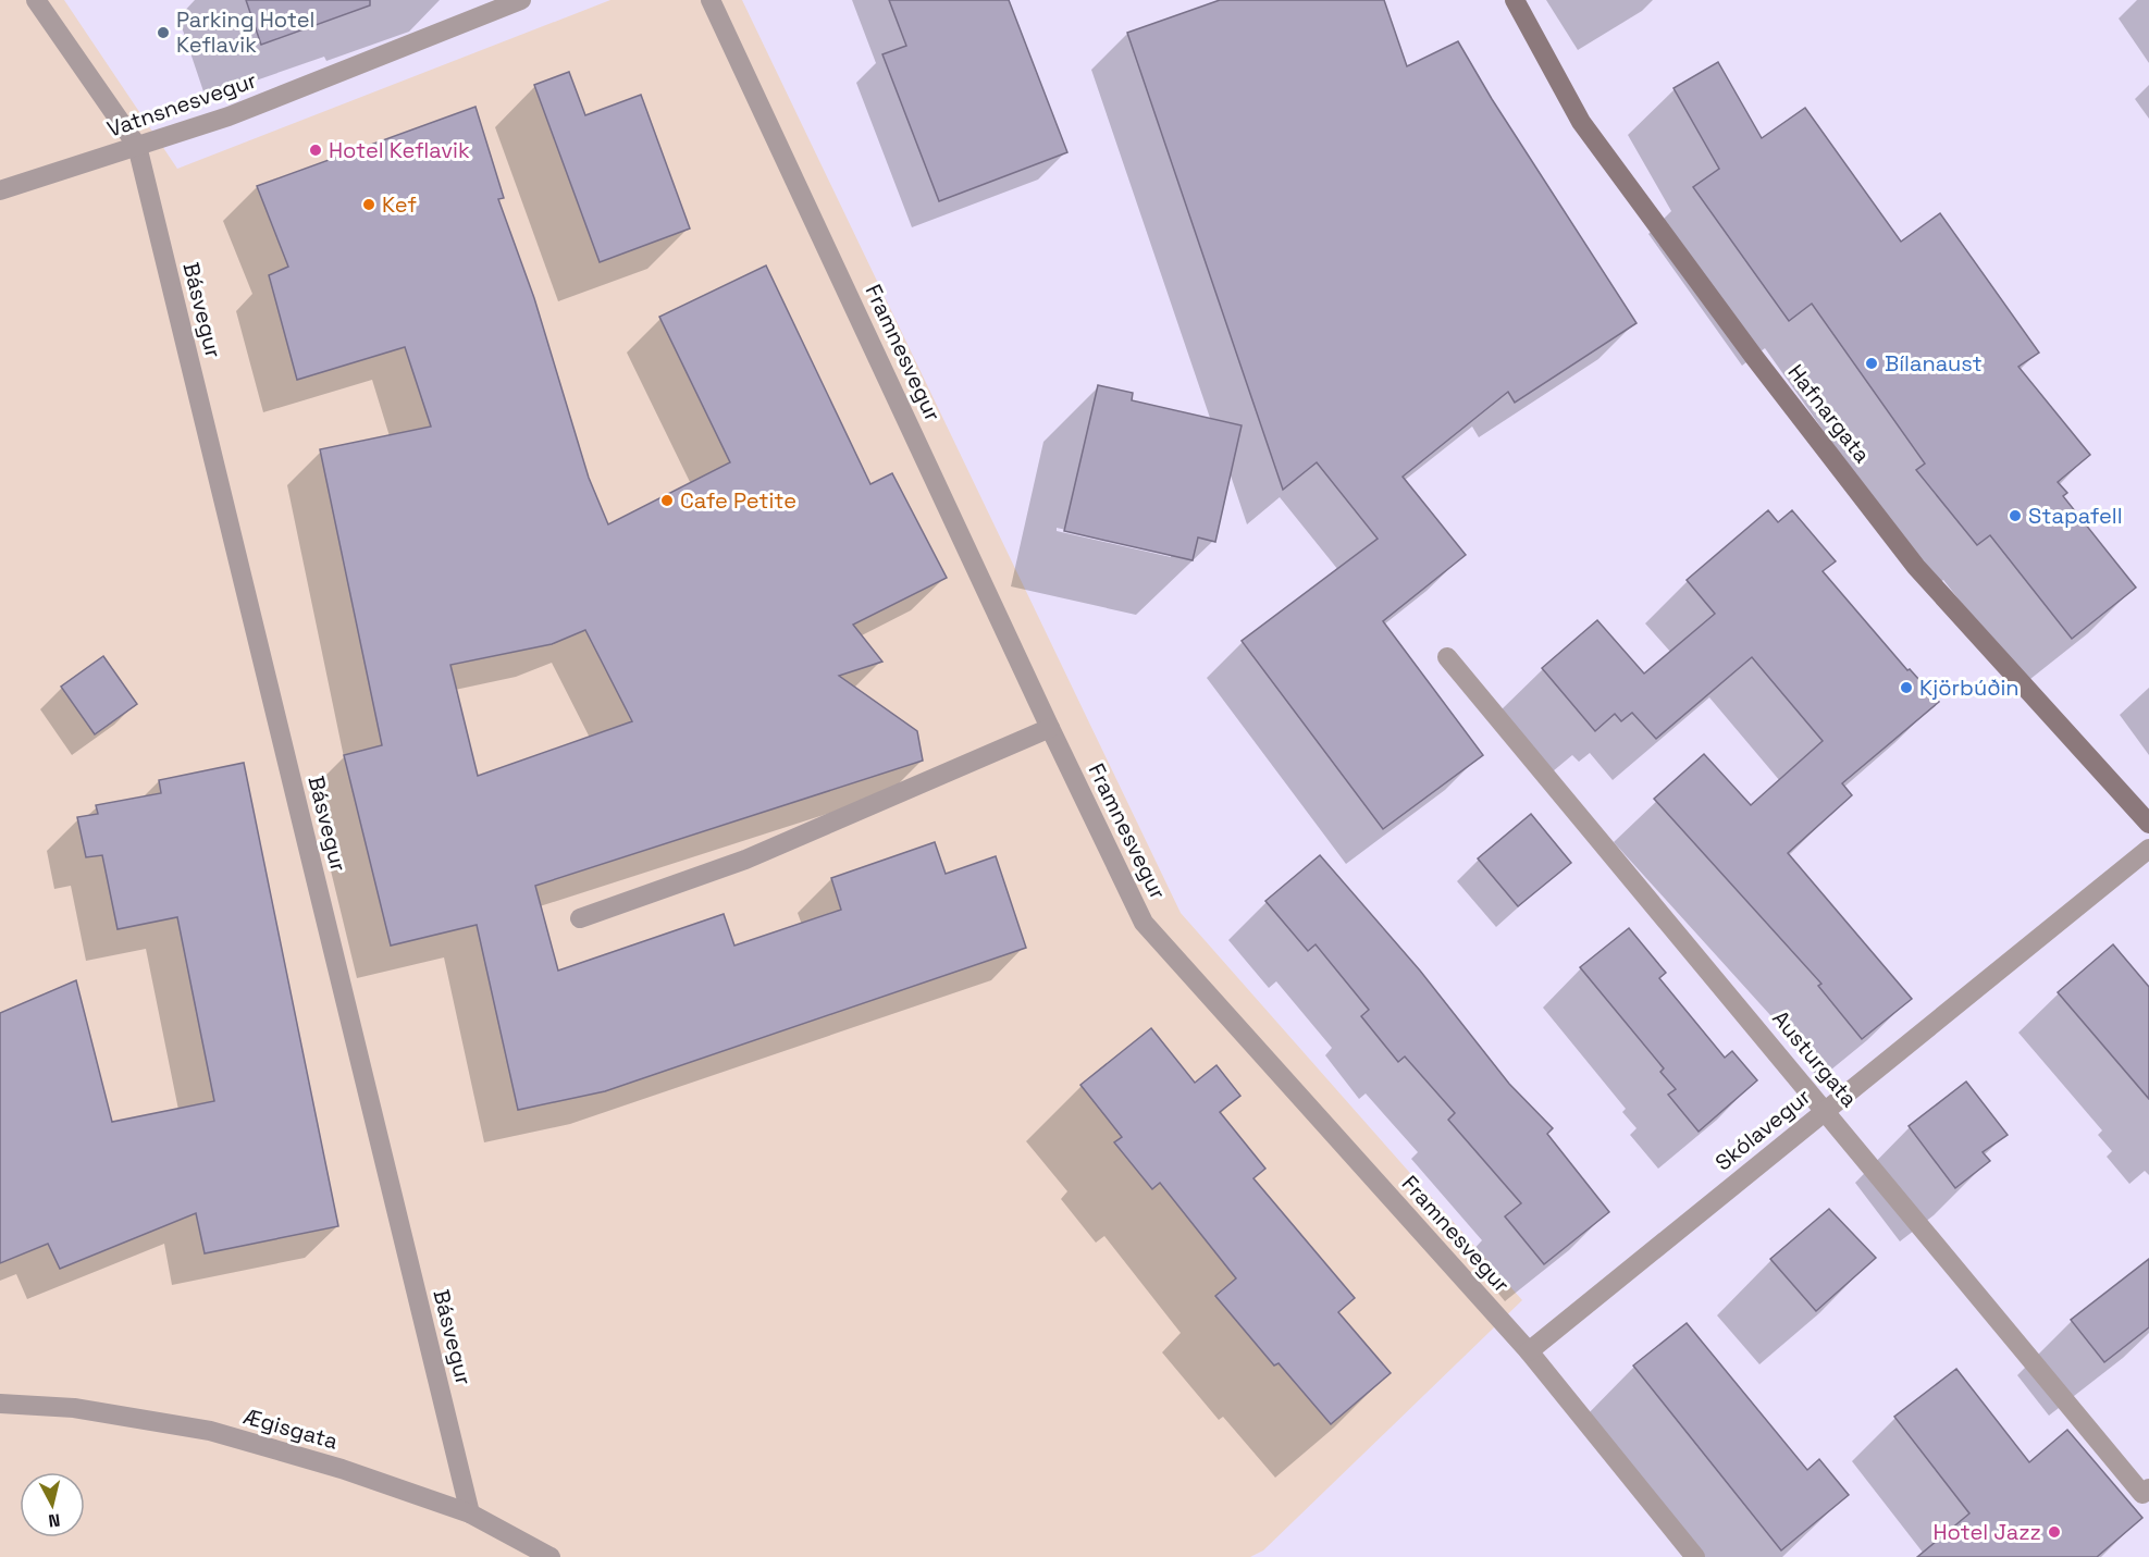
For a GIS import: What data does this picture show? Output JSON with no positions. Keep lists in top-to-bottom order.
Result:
{
  "streets": {
    "street": [
      "Vatnsnesvegur",
      "Básvegur",
      "Framnesvegur",
      "Hafnargata",
      "Austurgata",
      "Skólavegur",
      "Ægisgata"
    ]
  },
  "crossings": [
    ["Vatnsnesvegur", "Básvegur"],
    ["Básvegur", "Ægisgata"],
    ["Framnesvegur", "Skólavegur"],
    ["Austurgata", "Skólavegur"]
  ],
  "places": [
    "Parking Hotel Keflavik",
    "Hotel Keflavik",
    "Kef",
    "Bílanaust",
    "Cafe Petite",
    "Stapafell",
    "Kjörbúðin",
    "Hotel Jazz"
  ],
  "north": "bottom"
}
